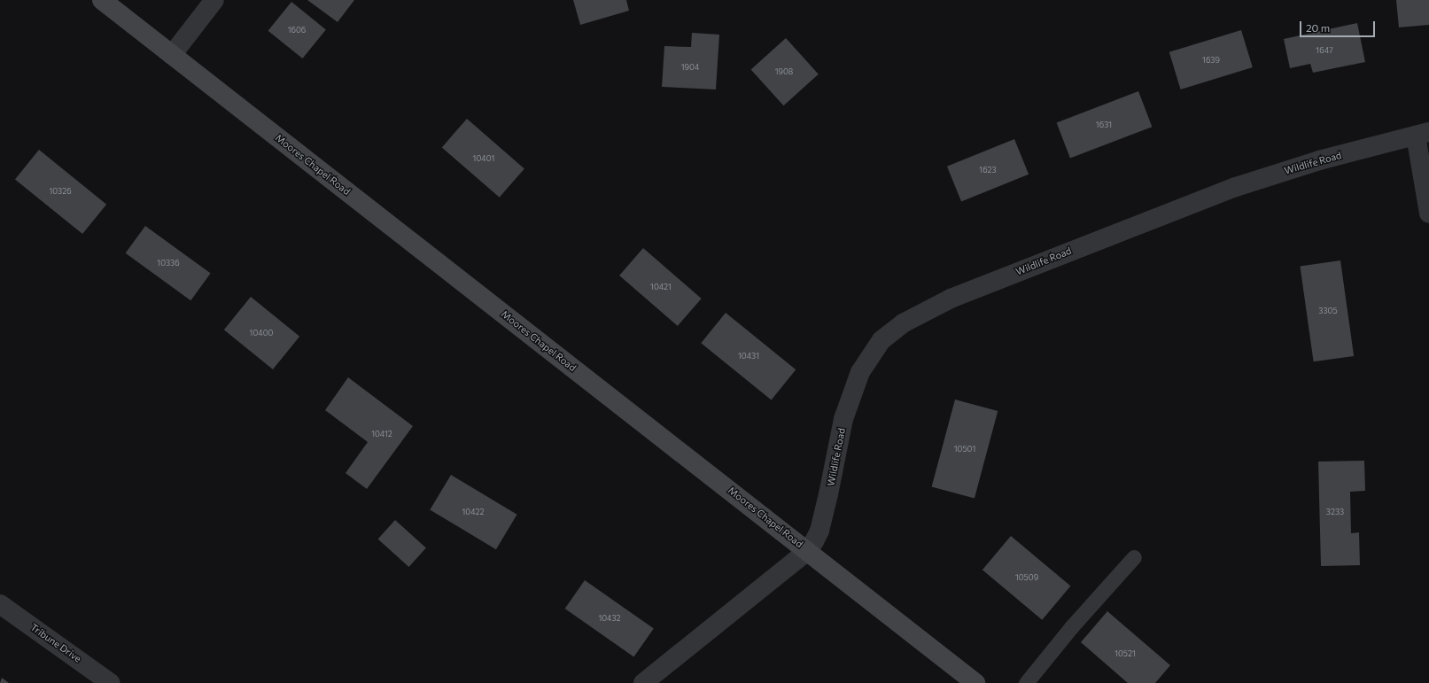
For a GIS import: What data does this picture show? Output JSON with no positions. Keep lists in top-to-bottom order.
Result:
{
  "streets": {
    "main road": ["Moores Chapel Road"],
    "street": ["Wildlife Road", "Tribune Drive"]
  },
  "crossings": [
    ["Wildlife Road", "Moores Chapel Road"]
  ],
  "house_numbers": [
    "1606",
    "1647",
    "1639",
    "1904",
    "1908",
    "1631",
    "10401",
    "1623",
    "10326",
    "10336",
    "10421",
    "3305",
    "10400",
    "10431",
    "10412",
    "10501",
    "10422",
    "3233",
    "10509",
    "10432",
    "10521"
  ],
  "scale_bar": "20 m"
}
